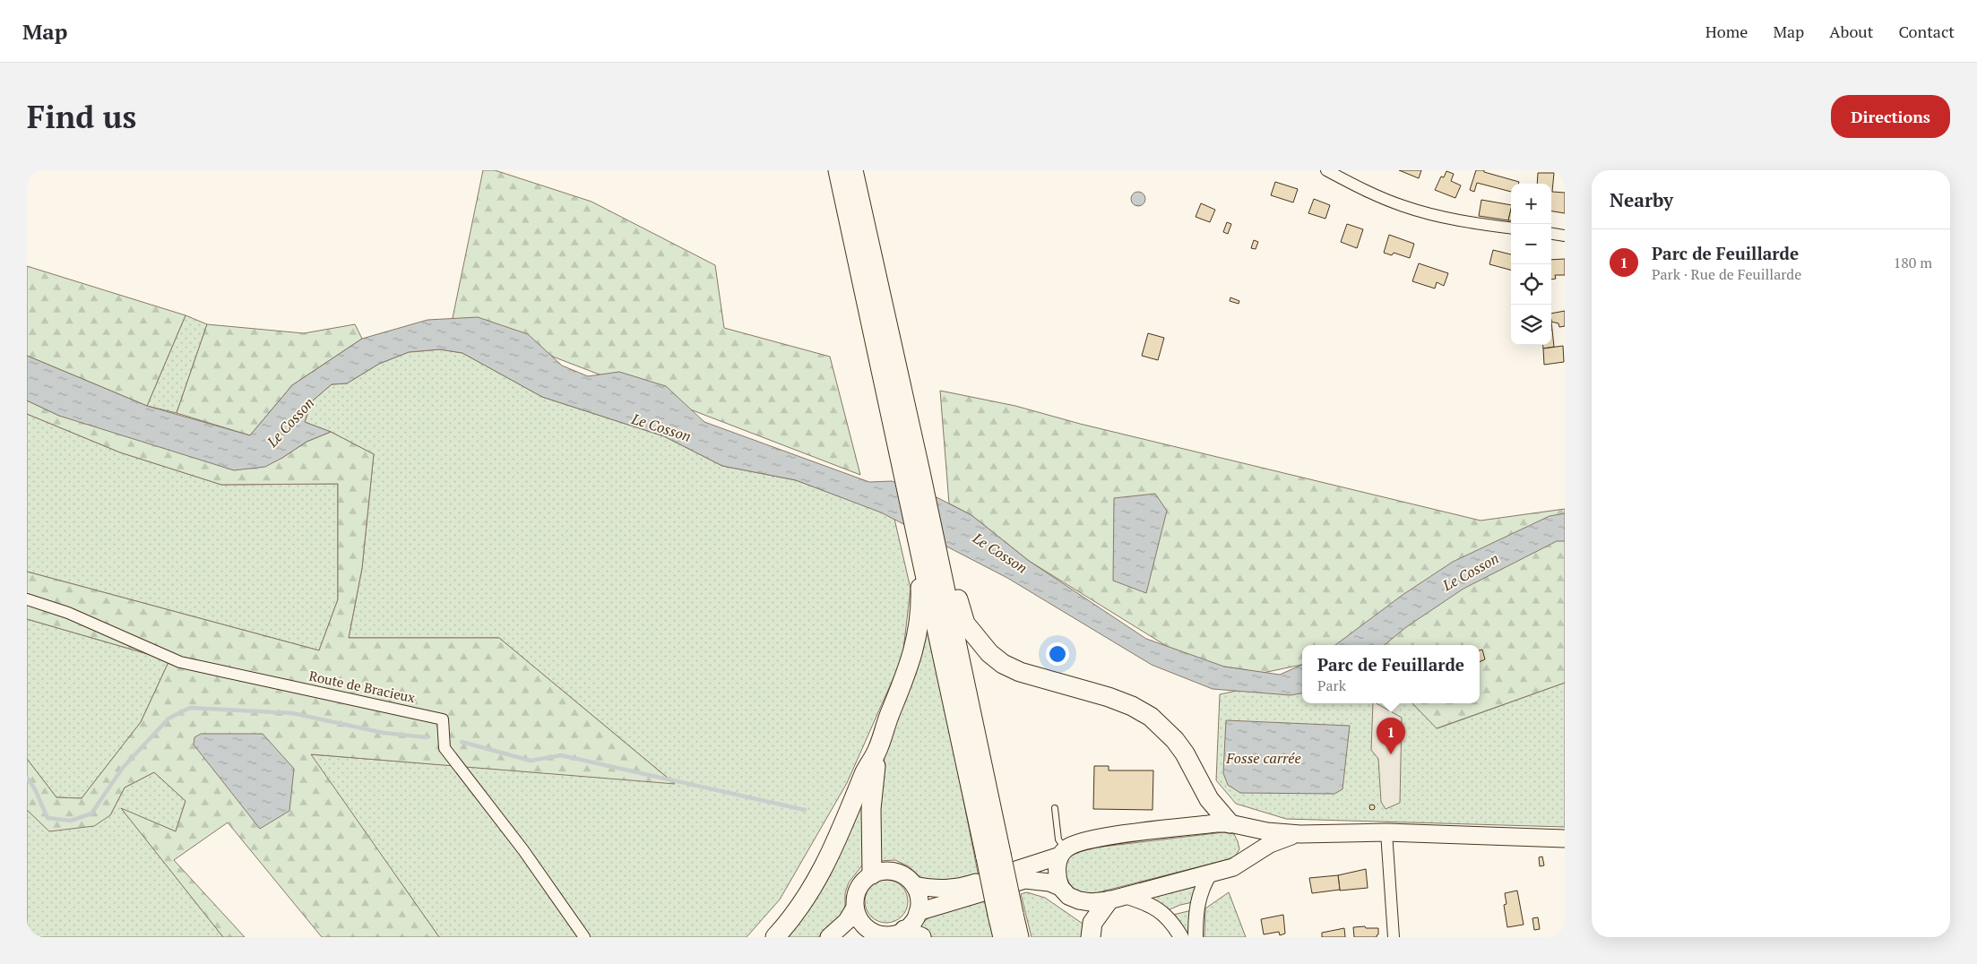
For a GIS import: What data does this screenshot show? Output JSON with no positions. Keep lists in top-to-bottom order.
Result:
{
  "streets": {
    "street": ["Route de Bracieux"]
  },
  "water": ["Le Cosson", "Fosse carrée"],
  "page": {
    "header": "Map",
    "nav": [
      "Home",
      "Map",
      "About",
      "Contact"
    ],
    "buttons": "Directions",
    "title": "Find us",
    "heading": "Nearby",
    "map_buttons": ["+", "−"],
    "list": [
      {
        "mark": "1",
        "name": "Parc de Feuillarde",
        "note": "Park · Rue de Feuillarde",
        "value": "180 m"
      }
    ],
    "popup": ["Parc de Feuillarde", "Park"],
    "pins": "1"
  }
}
